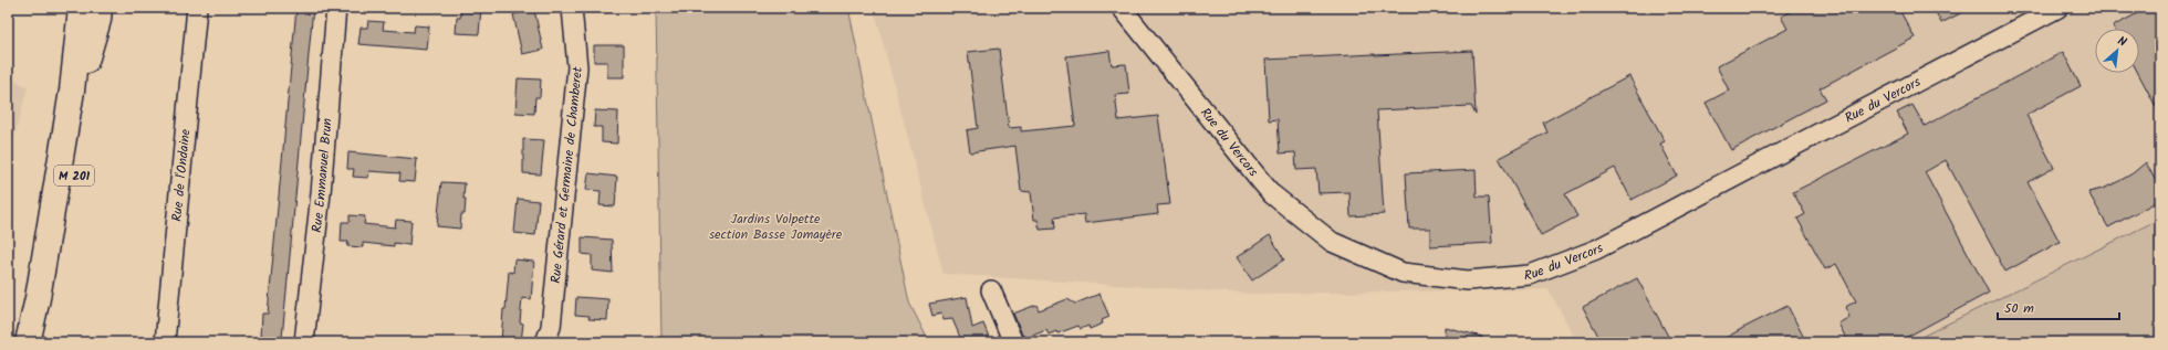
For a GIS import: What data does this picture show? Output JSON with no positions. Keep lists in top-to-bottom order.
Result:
{
  "streets": {
    "highway": ["M 201"],
    "street": [
      "Rue du Vercors",
      "Rue de l'Ondaine",
      "Rue Emmanuel Brun",
      "Rue Gérard et Germaine de Chamberet"
    ]
  },
  "parks": ["Jardins Volpette section Basse Jomayère"],
  "scale_bar": "50 m",
  "north": "top right"
}
